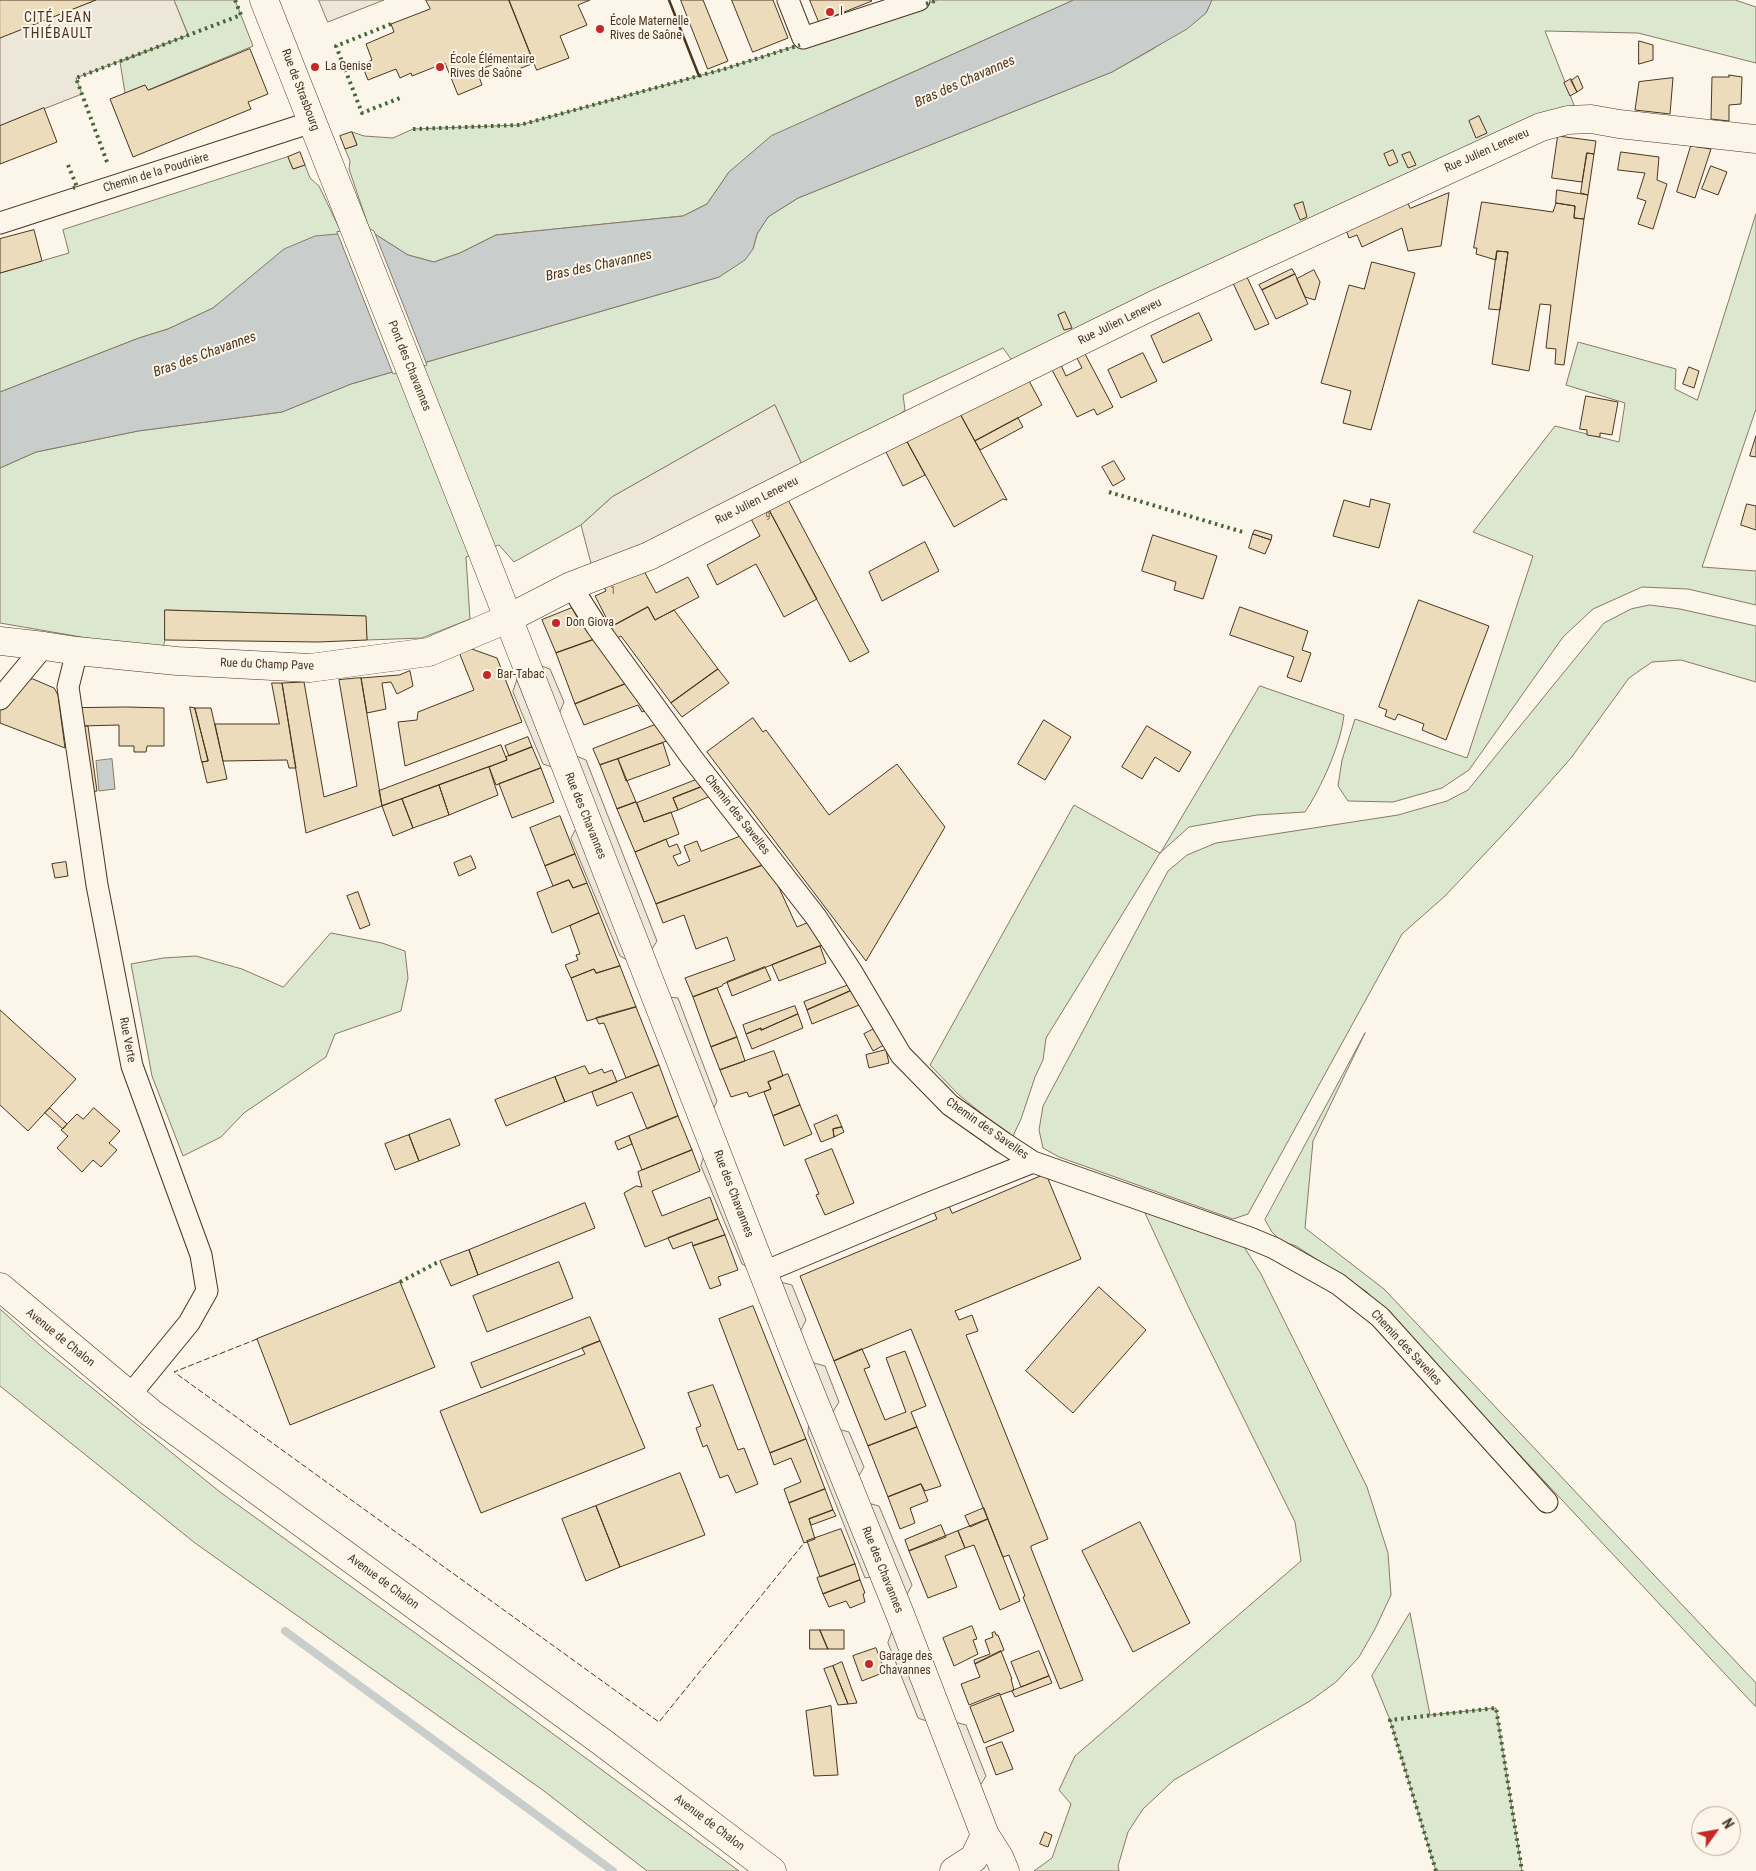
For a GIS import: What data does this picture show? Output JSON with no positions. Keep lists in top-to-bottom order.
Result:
{
  "streets": {
    "main road": [
      "Rue de Strasbourg",
      "Rue Julien Leneveu",
      "Pont des Chavannes",
      "Rue du Champ Pave",
      "Rue des Chavannes",
      "Avenue de Chalon"
    ],
    "street": ["Chemin de la Poudrière", "Chemin des Savelles", "Rue Verte"]
  },
  "crossings": [
    ["Rue de Strasbourg", "Chemin de la Poudrière"],
    ["Rue de Strasbourg", "Pont des Chavannes"],
    ["Rue Julien Leneveu", "Rue du Champ Pave"],
    ["Rue Julien Leneveu", "Chemin des Savelles"],
    ["Rue Julien Leneveu", "Rue des Chavannes"],
    ["Pont des Chavannes", "Rue des Chavannes"],
    ["Rue du Champ Pave", "Rue des Chavannes"],
    ["Rue du Champ Pave", "Rue Verte"],
    ["Rue Verte", "Avenue de Chalon"]
  ],
  "districts": ["CITÉ JEAN THIÉBAULT"],
  "water": ["Bras des Chavannes"],
  "places": [
    "I",
    "École Maternelle Rives de Saône",
    "La Genise",
    "École Élémentaire Rives de Saône",
    "Don Giova",
    "Bar-Tabac",
    "Garage des Chavannes"
  ],
  "house_numbers": ["9", "1"],
  "north": "top right"
}
